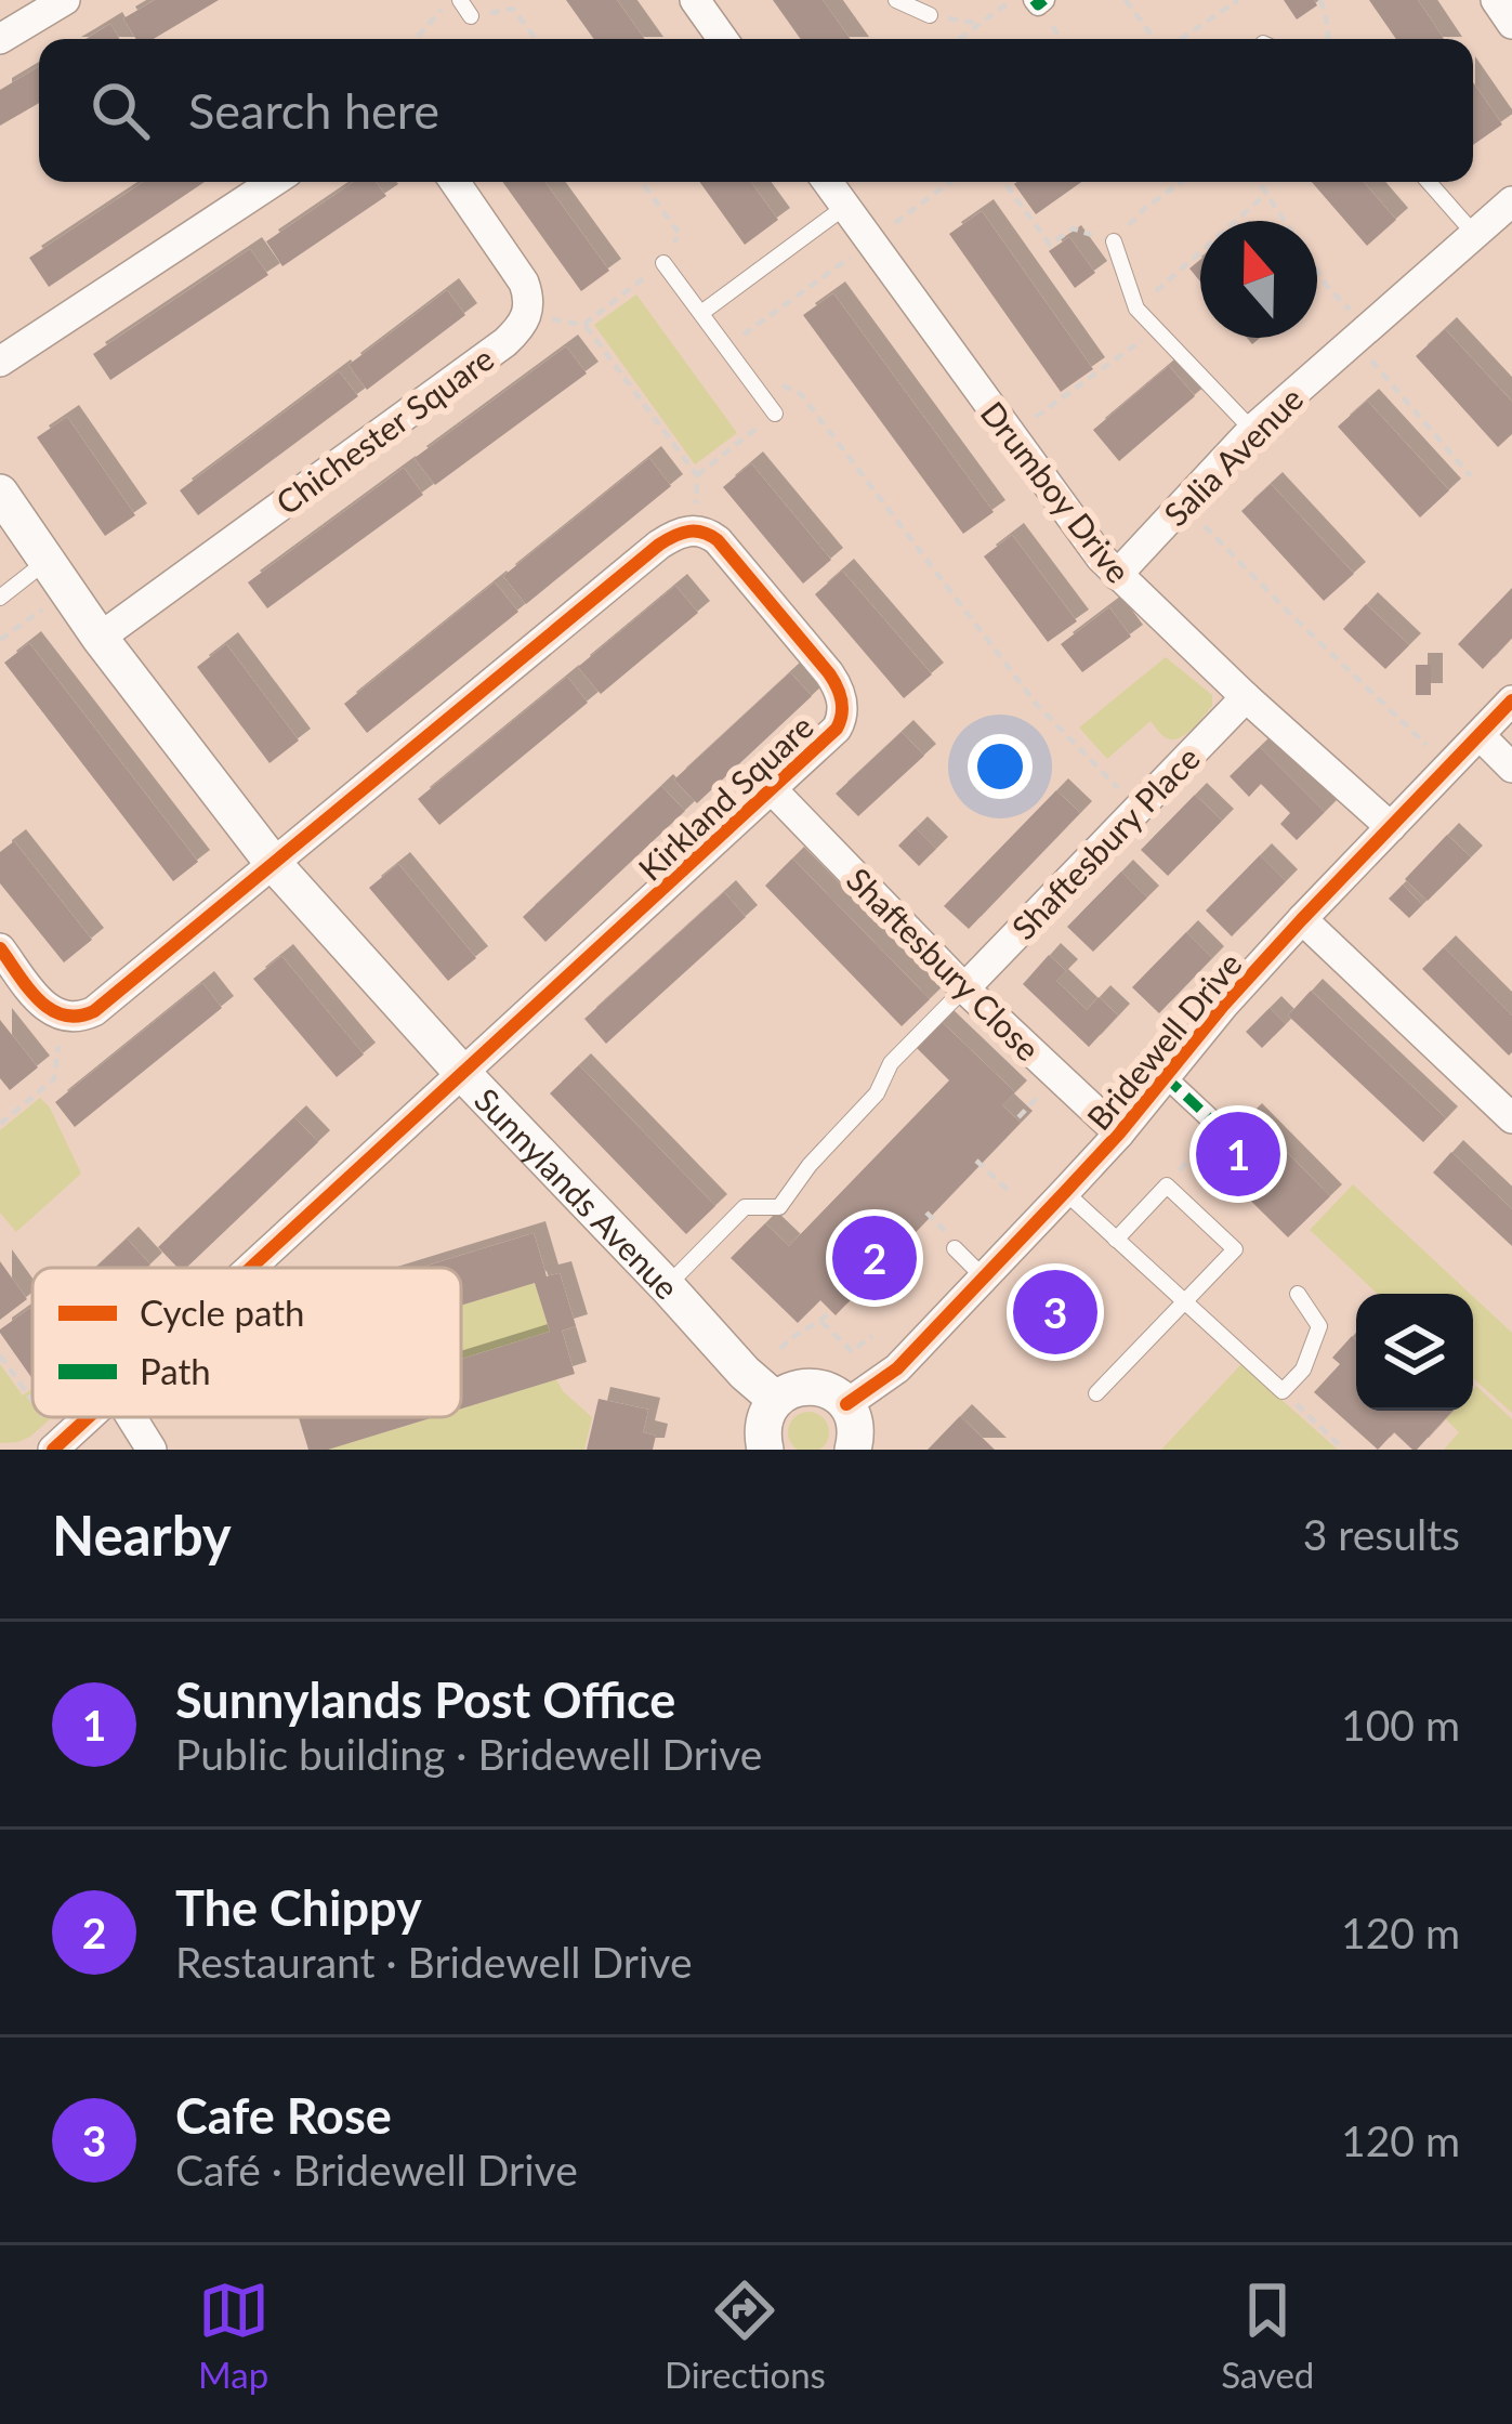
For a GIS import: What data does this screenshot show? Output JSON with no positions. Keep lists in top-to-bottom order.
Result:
{
  "streets": {
    "street": [
      "Chichester Square",
      "Salia Avenue",
      "Drumboy Drive",
      "Kirkland Square",
      "Shaftesbury Place",
      "Shaftesbury Close",
      "Bridewell Drive",
      "Sunnylands Avenue"
    ]
  },
  "crossings": [
    ["Chichester Square", "Sunnylands Avenue"],
    ["Salia Avenue", "Drumboy Drive"],
    ["Drumboy Drive", "Shaftesbury Place"],
    ["Drumboy Drive", "Bridewell Drive"],
    ["Kirkland Square", "Shaftesbury Close"],
    ["Kirkland Square", "Sunnylands Avenue"],
    ["Shaftesbury Place", "Shaftesbury Close"],
    ["Shaftesbury Close", "Bridewell Drive"]
  ],
  "legend": ["Cycle path", "Path"],
  "north": "top",
  "page": {
    "search": "Search here",
    "pins": ["1", "2", "3"],
    "heading": ["Nearby", "3 results"],
    "list": [
      {
        "mark": "1",
        "name": "Sunnylands Post Office",
        "note": "Public building · Bridewell Drive",
        "value": "100 m"
      },
      {
        "mark": "2",
        "name": "The Chippy",
        "note": "Restaurant · Bridewell Drive",
        "value": "120 m"
      },
      {
        "mark": "3",
        "name": "Cafe Rose",
        "note": "Café · Bridewell Drive",
        "value": "120 m"
      }
    ],
    "nav": ["Map", "Directions", "Saved"]
  }
}
